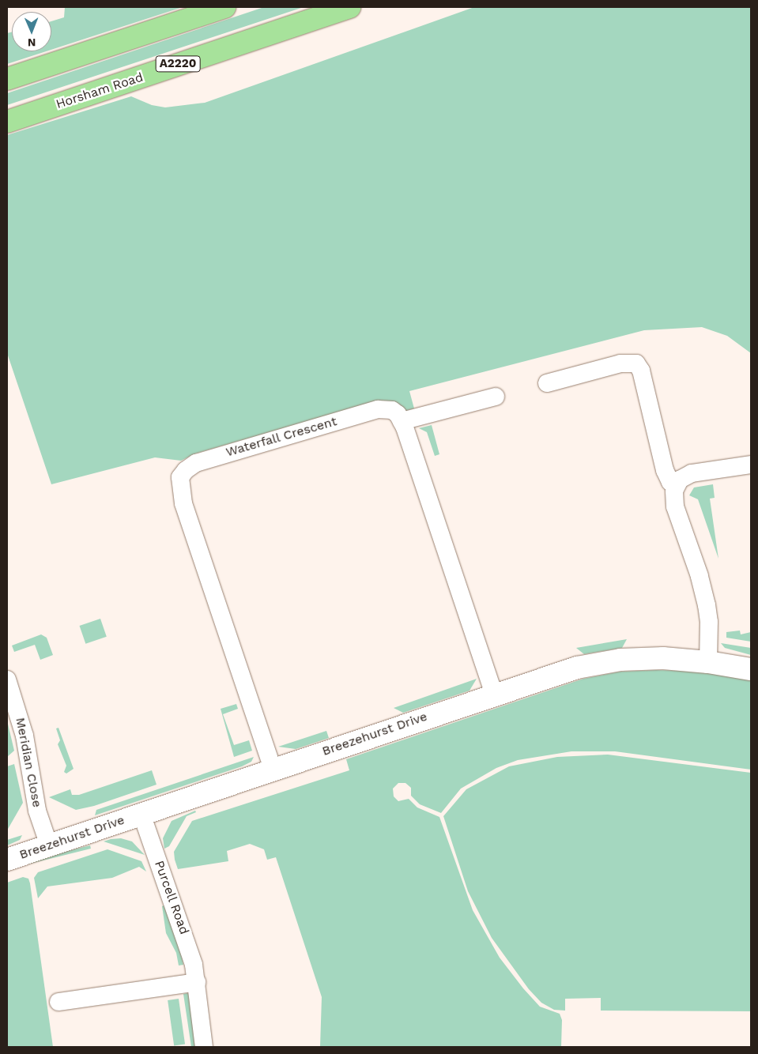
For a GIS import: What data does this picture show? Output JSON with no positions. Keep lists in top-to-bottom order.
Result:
{
  "streets": {
    "main road": ["A2220", "Horsham Road"],
    "street": [
      "Waterfall Crescent",
      "Breezehurst Drive",
      "Meridian Close",
      "Purcell Road"
    ]
  },
  "crossings": [
    ["Waterfall Crescent", "Breezehurst Drive"],
    ["Breezehurst Drive", "Meridian Close"],
    ["Breezehurst Drive", "Purcell Road"]
  ],
  "north": "bottom"
}
